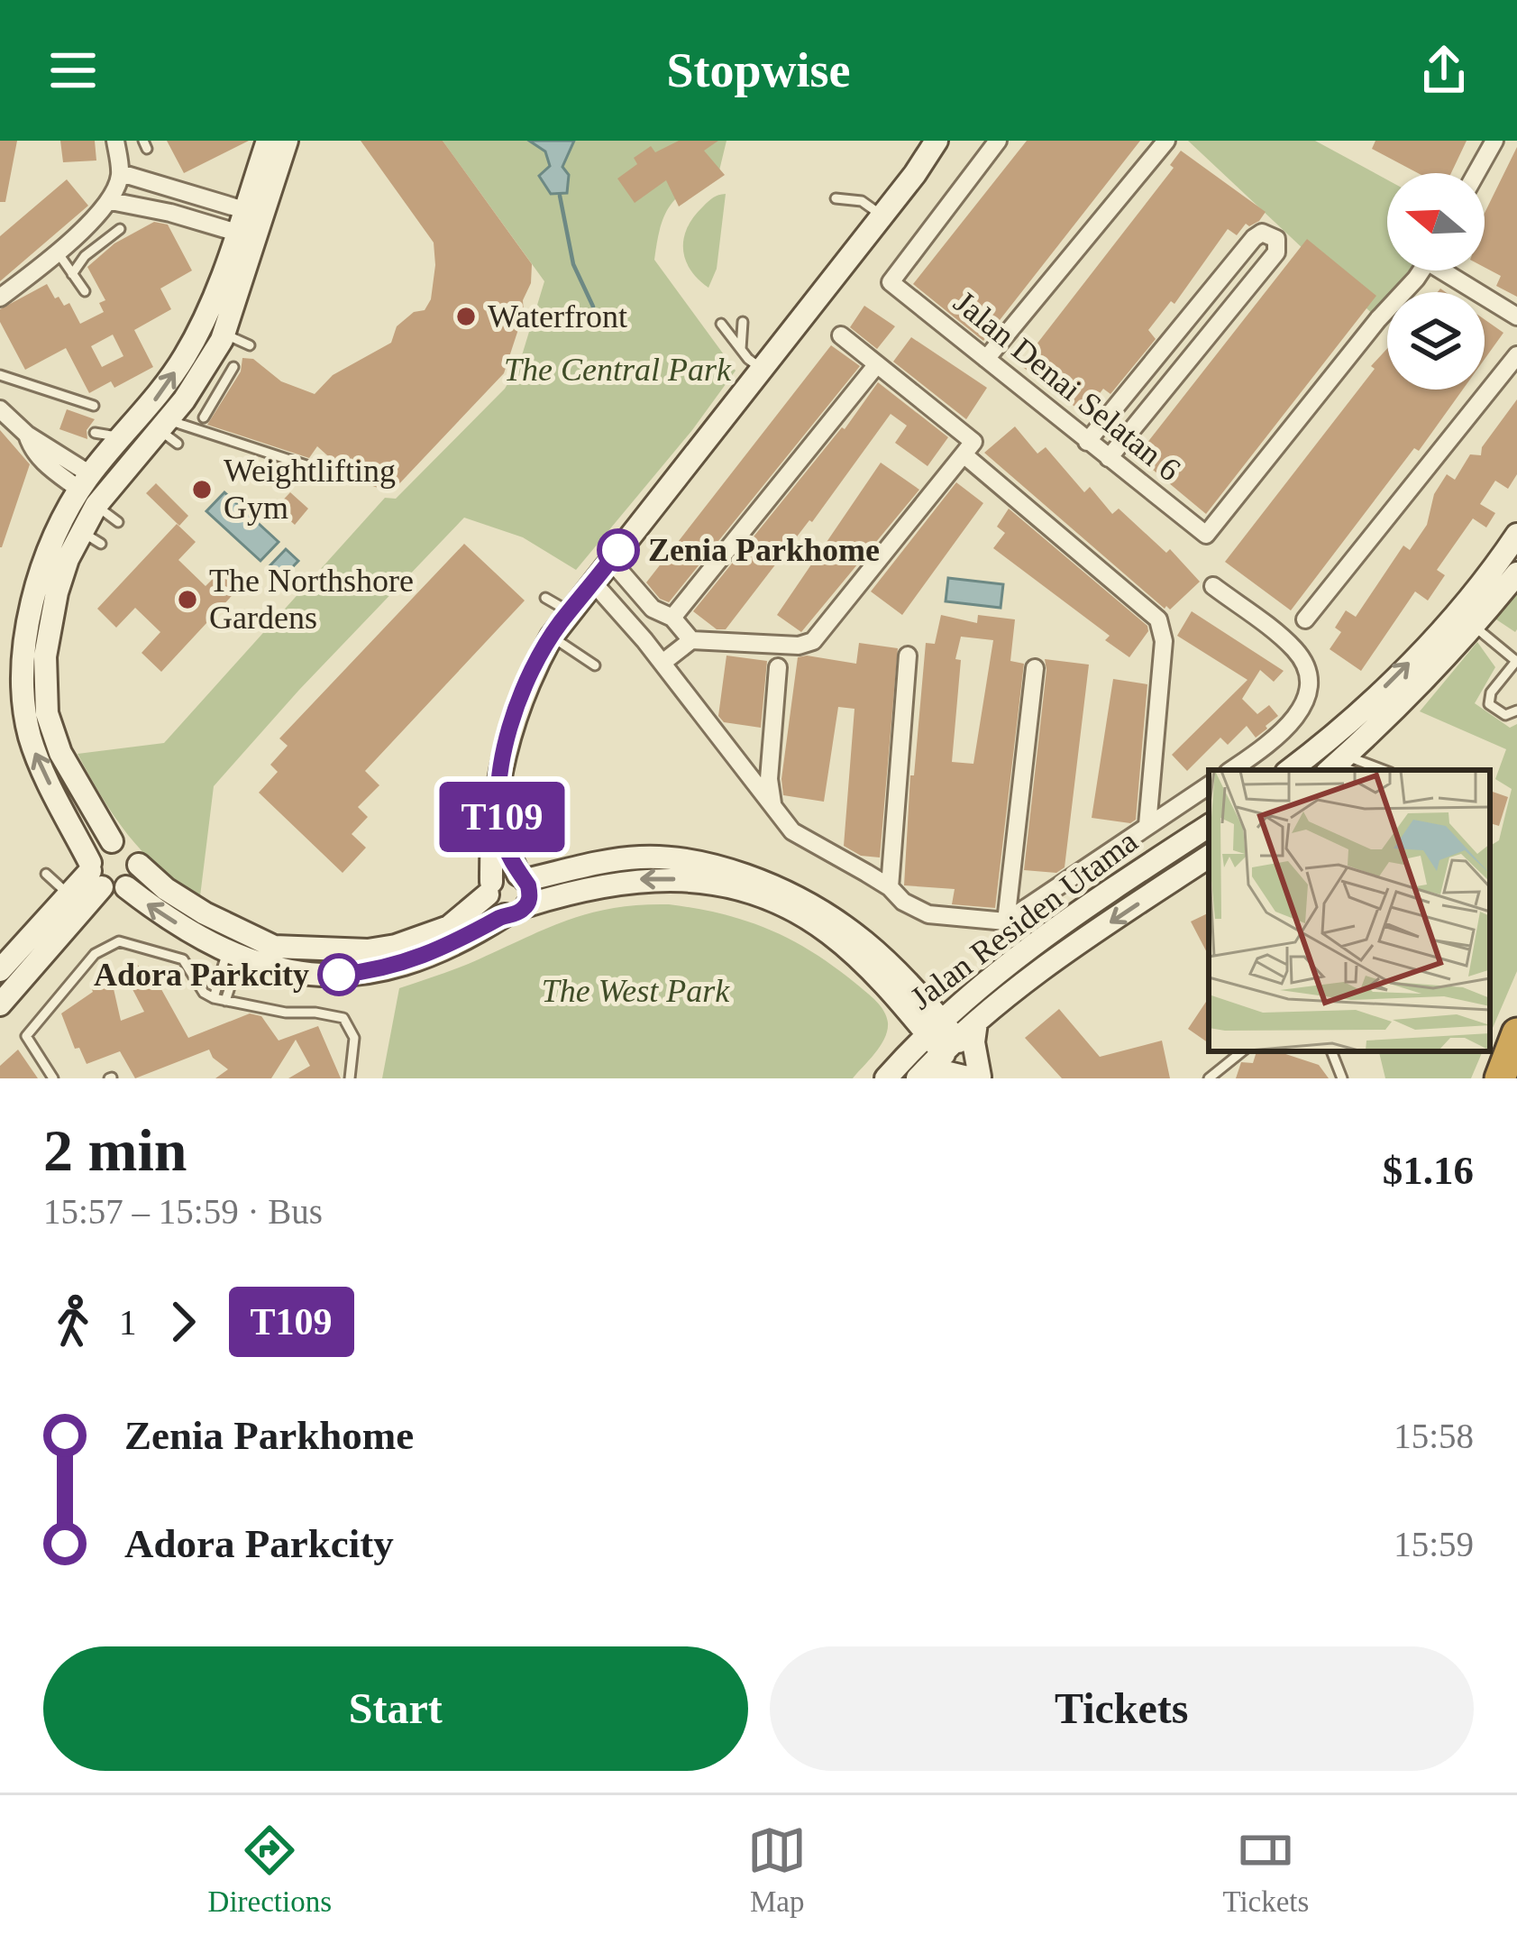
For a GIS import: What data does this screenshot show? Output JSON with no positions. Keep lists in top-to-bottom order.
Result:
{
  "streets": {
    "street": ["Jalan Denai Selatan 6", "Jalan Residen Utama"]
  },
  "parks": ["The Central Park", "The West Park"],
  "places": [
    "Waterfront",
    "Weightlifting Gym",
    "Zenia Parkhome",
    "The Northshore Gardens",
    "Adora Parkcity"
  ],
  "lines": ["bus line T109"],
  "north": "left",
  "page": {
    "header": "Stopwise",
    "on_map": "T109",
    "heading": ["2 min", "15:57 – 15:59 · Bus", "$1.16"],
    "legs": ["1", "T109"],
    "list": [
      {
        "name": "Zenia Parkhome",
        "value": "15:58"
      },
      {
        "name": "Adora Parkcity",
        "value": "15:59"
      }
    ],
    "buttons": ["Start", "Tickets"],
    "tabs": ["Directions", "Map", "Tickets"]
  }
}
